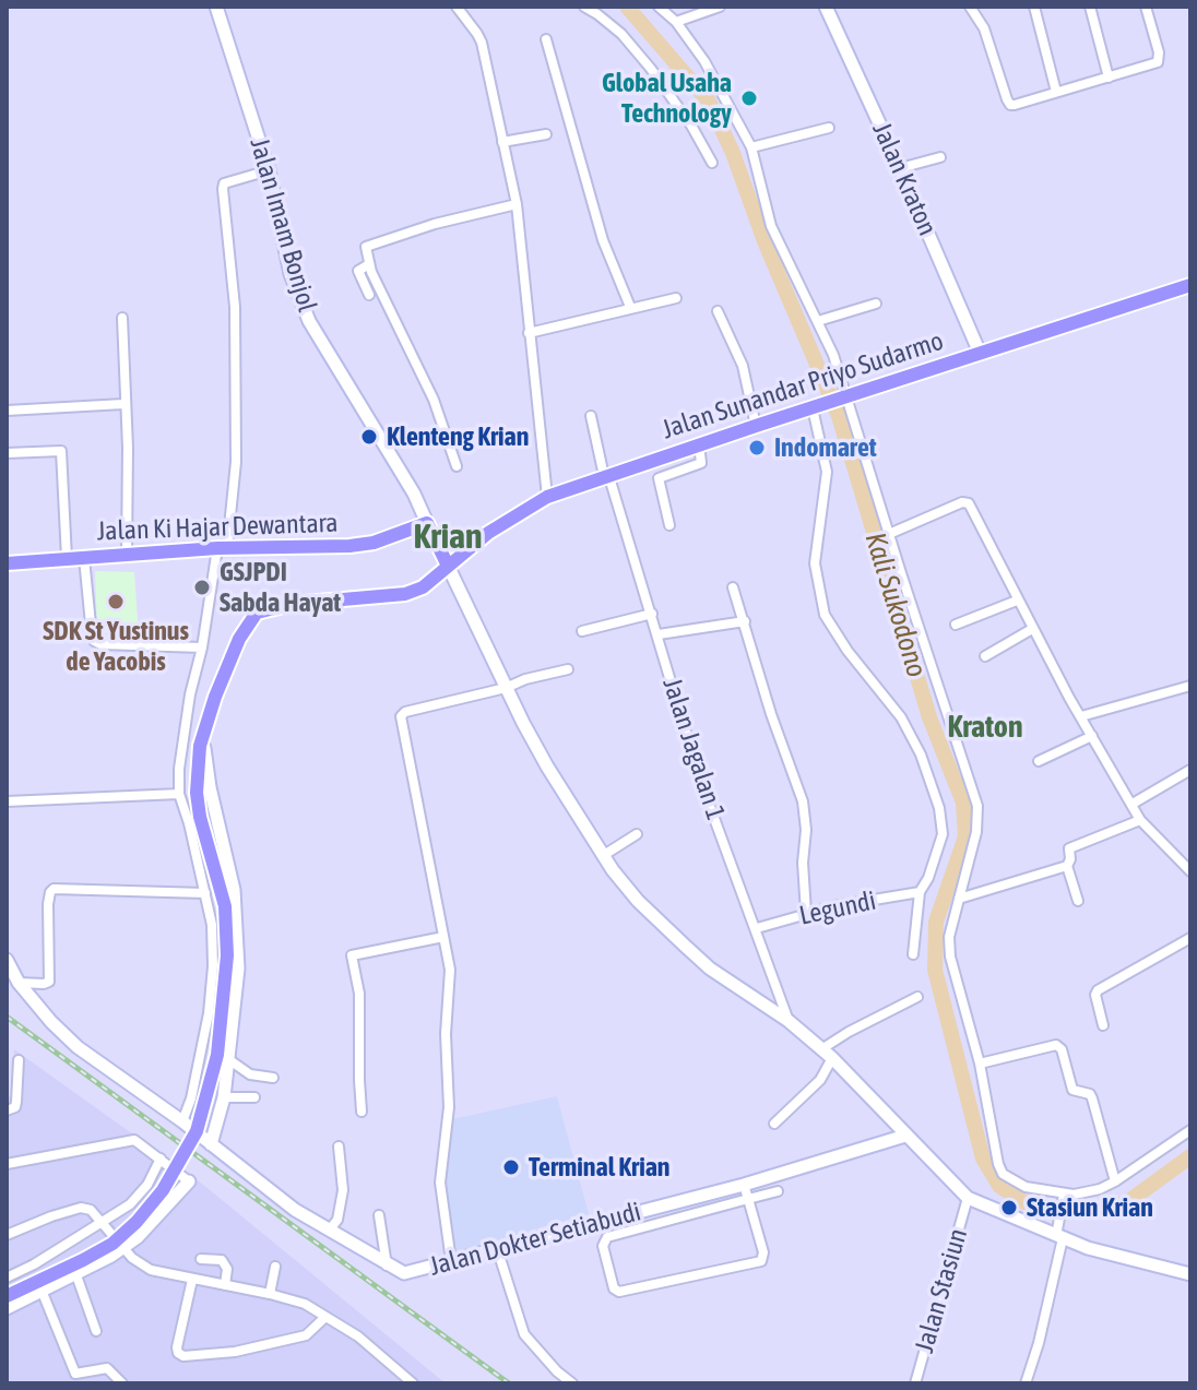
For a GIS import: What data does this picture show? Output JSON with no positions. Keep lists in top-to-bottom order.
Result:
{
  "streets": {
    "main road": [
      "Jalan Kraton",
      "Jalan Imam Bonjol",
      "Jalan Sunandar Priyo Sudarmo",
      "Jalan Ki Hajar Dewantara",
      "Jalan Dokter Setiabudi"
    ],
    "street": ["Jalan Jagalan 1", "Legundi", "Jalan Stasiun"]
  },
  "crossings": [
    ["Jalan Kraton", "Jalan Sunandar Priyo Sudarmo"],
    ["Jalan Imam Bonjol", "Jalan Ki Hajar Dewantara"],
    ["Jalan Sunandar Priyo Sudarmo", "Jalan Jagalan 1"],
    ["Jalan Jagalan 1", "Legundi"]
  ],
  "districts": ["Krian", "Kraton"],
  "water": ["Kali Sukodono"],
  "places": [
    "Global Usaha Technology",
    "Klenteng Krian",
    "Indomaret",
    "GSJPDI Sabda Hayat",
    "SDK St Yustinus de Yacobis",
    "Terminal Krian",
    "Stasiun Krian"
  ]
}
